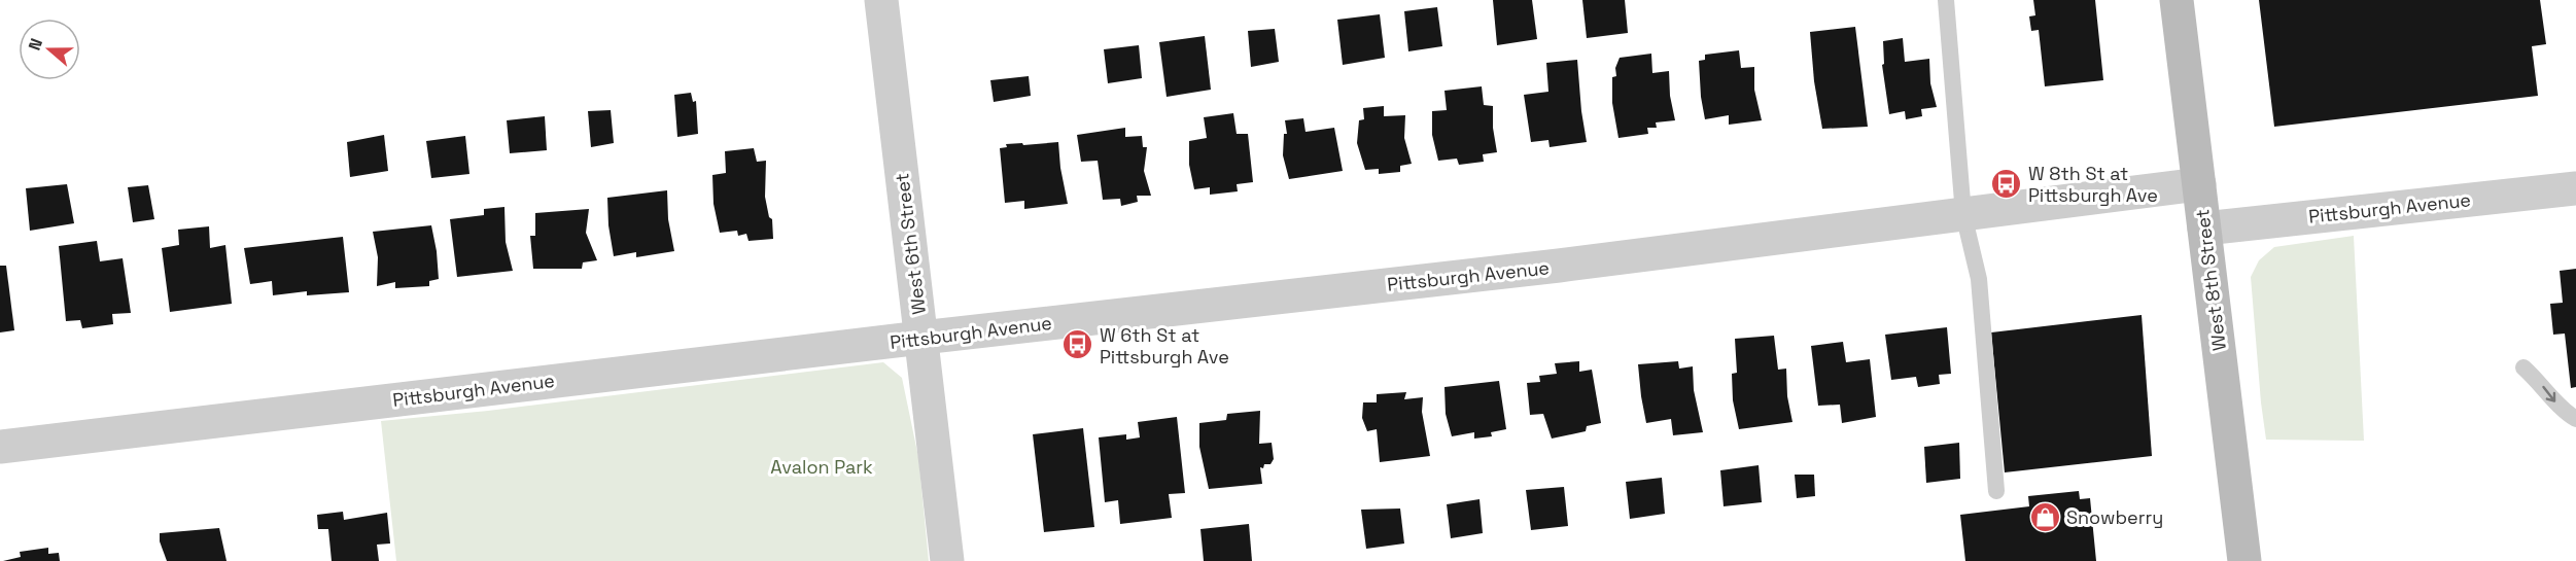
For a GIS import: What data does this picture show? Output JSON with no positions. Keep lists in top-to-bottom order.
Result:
{
  "streets": {
    "main road": ["West 8th Street"],
    "street": ["Pittsburgh Avenue", "West 6th Street"]
  },
  "crossings": [
    ["Pittsburgh Avenue", "West 6th Street"],
    ["Pittsburgh Avenue", "West 8th Street"]
  ],
  "parks": ["Avalon Park"],
  "places": {
    "bus stop": ["W 8th St at Pittsburgh Ave", "W 6th St at Pittsburgh Ave"],
    "shop": ["Snowberry"]
  },
  "north": "left"
}
